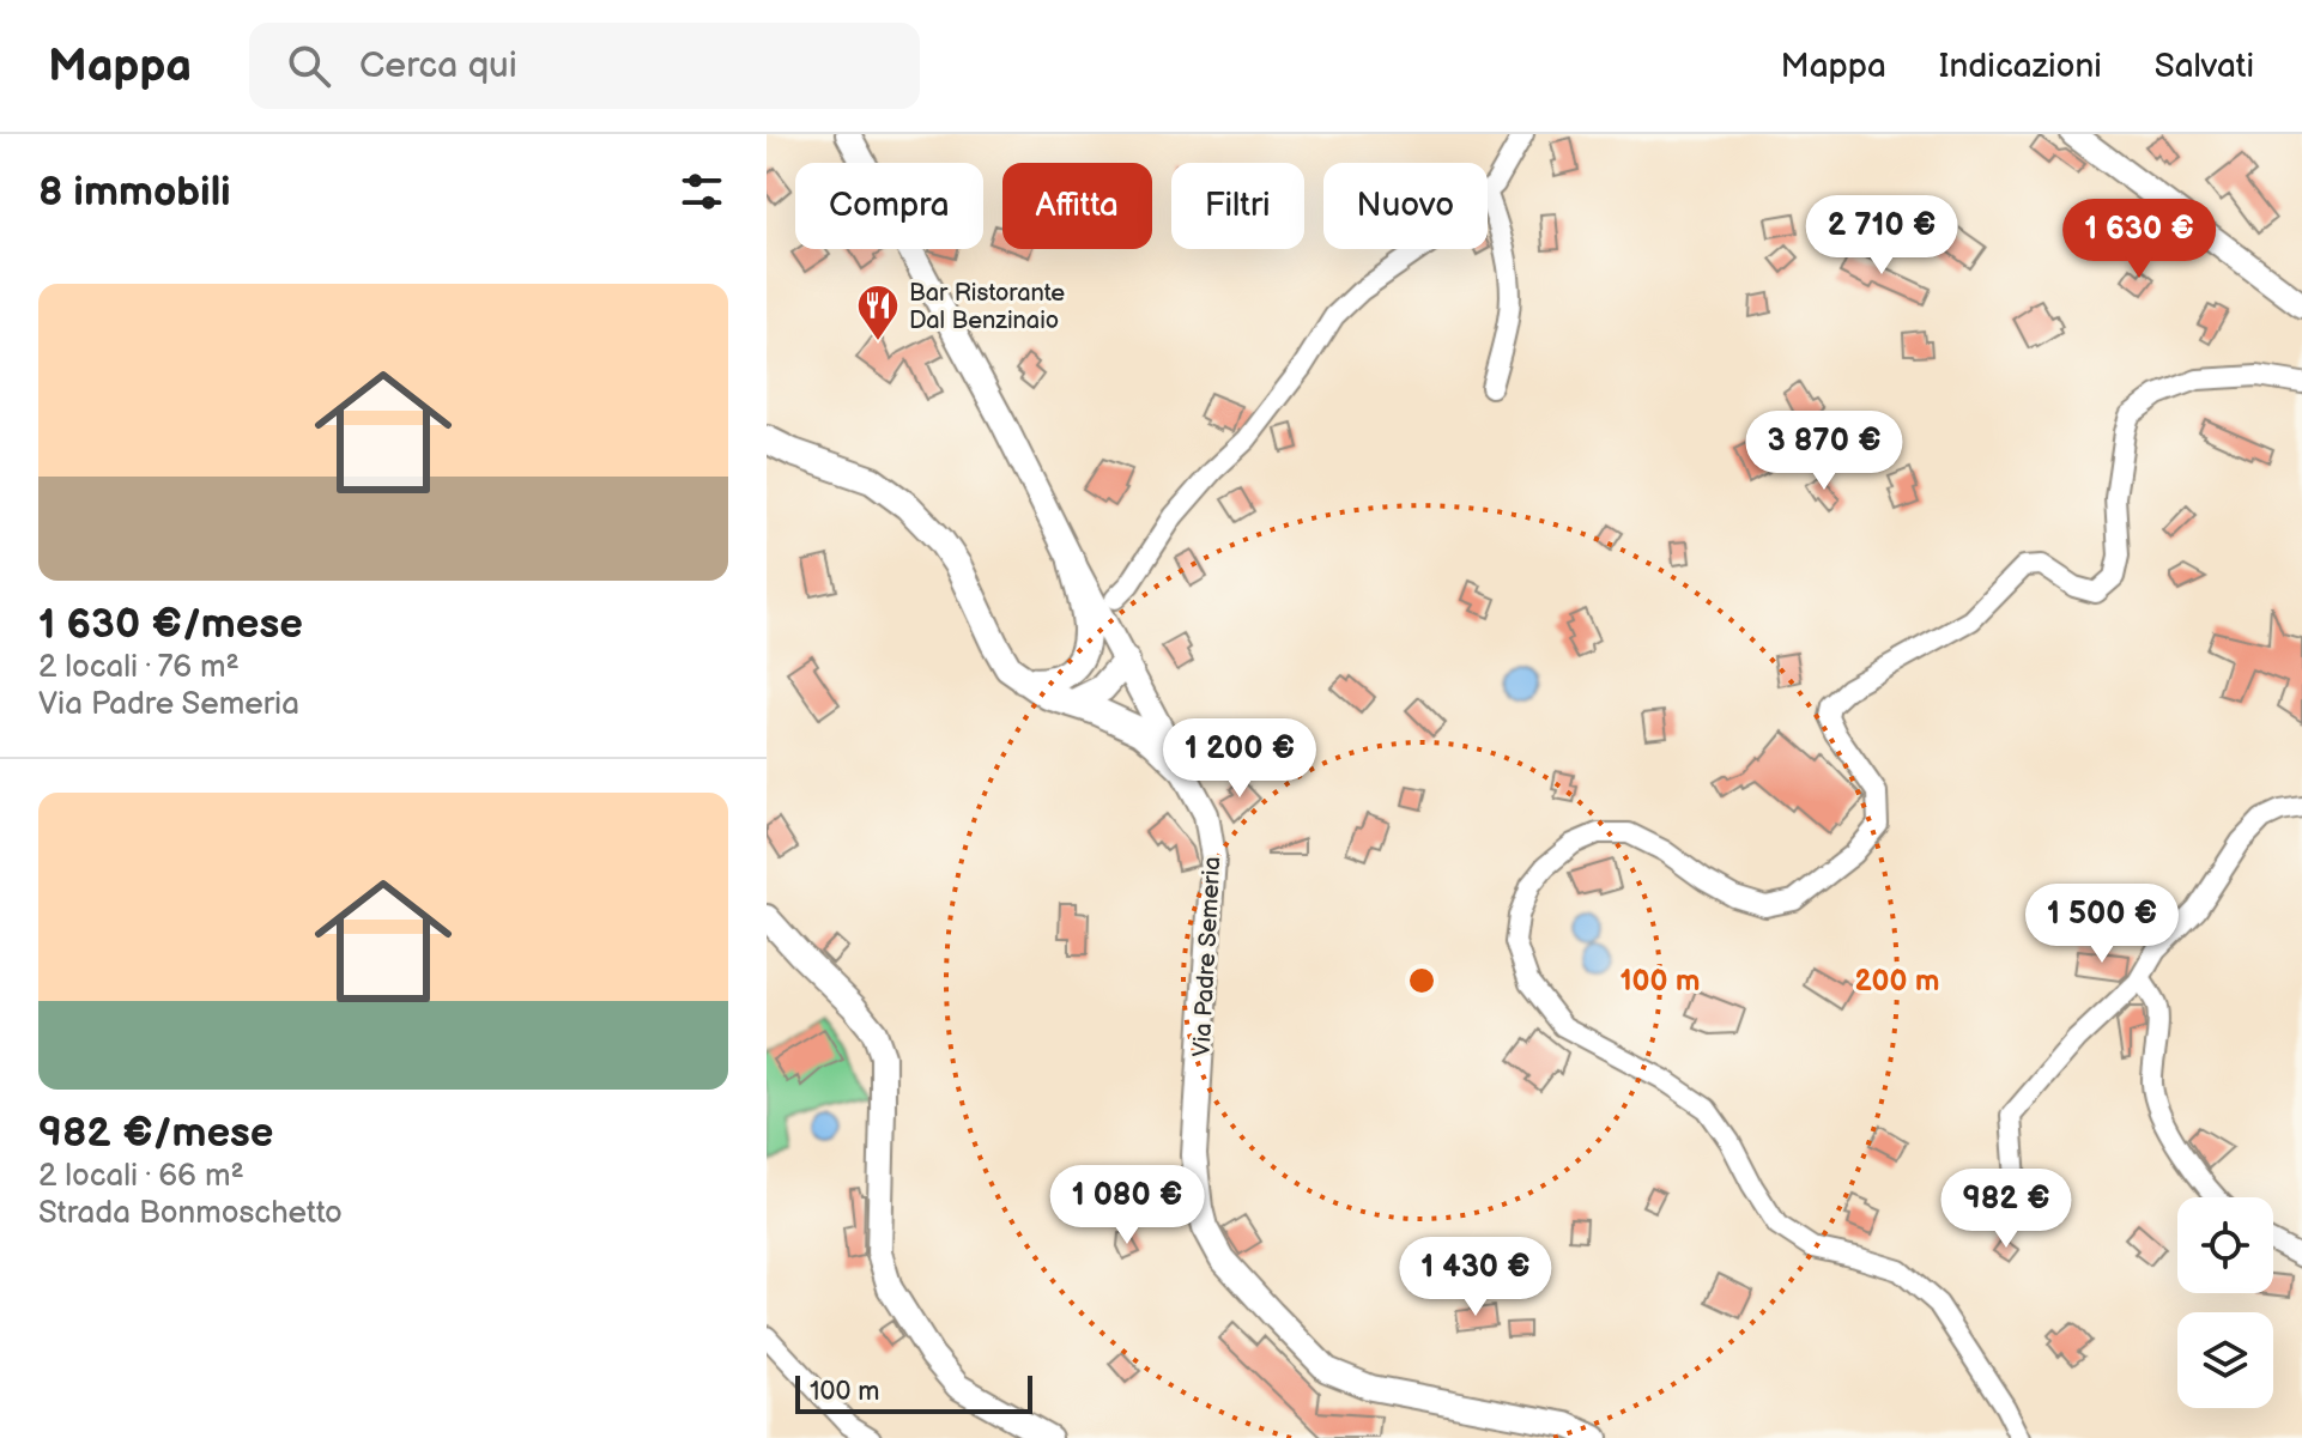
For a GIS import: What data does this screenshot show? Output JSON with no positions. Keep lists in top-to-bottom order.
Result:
{
  "streets": {
    "main road": ["Via Padre Semeria"]
  },
  "places": {
    "restaurant": ["Bar Ristorante Dal Benzinaio"]
  },
  "scale_bar": "100 m",
  "page": {
    "header": "Mappa",
    "search": "Cerca qui",
    "nav": ["Mappa", "Indicazioni", "Salvati"],
    "heading": "8 immobili",
    "chip": [
      "Compra",
      "Affitta",
      "Filtri",
      "Nuovo"
    ],
    "price": [
      "2 710 €",
      "1 630 €",
      "3 870 €",
      "1 200 €",
      "1 500 €",
      "1 080 €",
      "982 €",
      "1 430 €"
    ],
    "list": [
      {
        "name": "1 630 €/mese",
        "note": "2 locali · 76 m² · Via Padre Semeria"
      },
      {
        "name": "982 €/mese",
        "note": "2 locali · 66 m² · Strada Bonmoschetto"
      }
    ],
    "scale": "100 m"
  },
  "rings": ["100 m", "200 m"]
}
